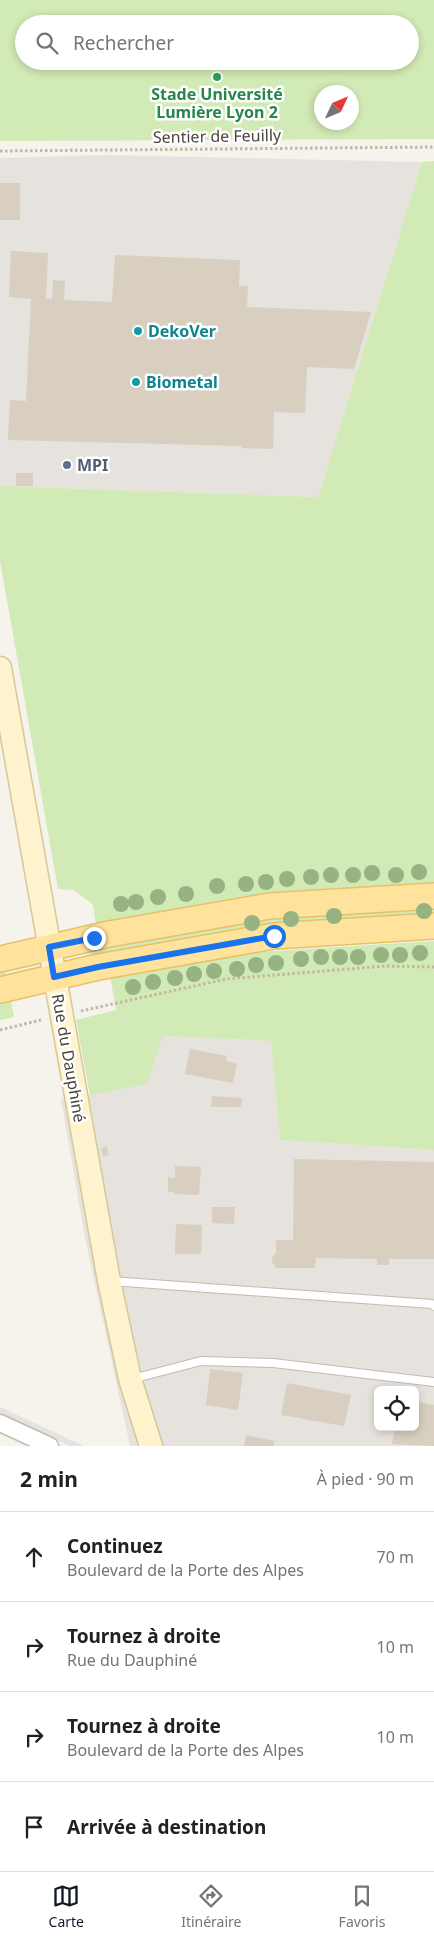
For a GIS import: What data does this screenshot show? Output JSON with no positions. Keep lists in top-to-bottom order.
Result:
{
  "streets": {
    "street": ["Rue du Dauphiné"],
    "path": ["Sentier de Feuilly"]
  },
  "places": [
    "Stade Université Lumière Lyon 2",
    "DekoVer",
    "Biometal",
    "MPI"
  ],
  "north": "top right",
  "page": {
    "search": "Rechercher",
    "heading": ["2 min", "À pied · 90 m"],
    "list": [
      ["Continuez", "Boulevard de la Porte des Alpes", "70 m"],
      ["Tournez à droite", "Rue du Dauphiné", "10 m"],
      ["Tournez à droite", "Boulevard de la Porte des Alpes", "10 m"],
      "Arrivée à destination"
    ],
    "nav": ["Carte", "Itinéraire", "Favoris"]
  }
}
